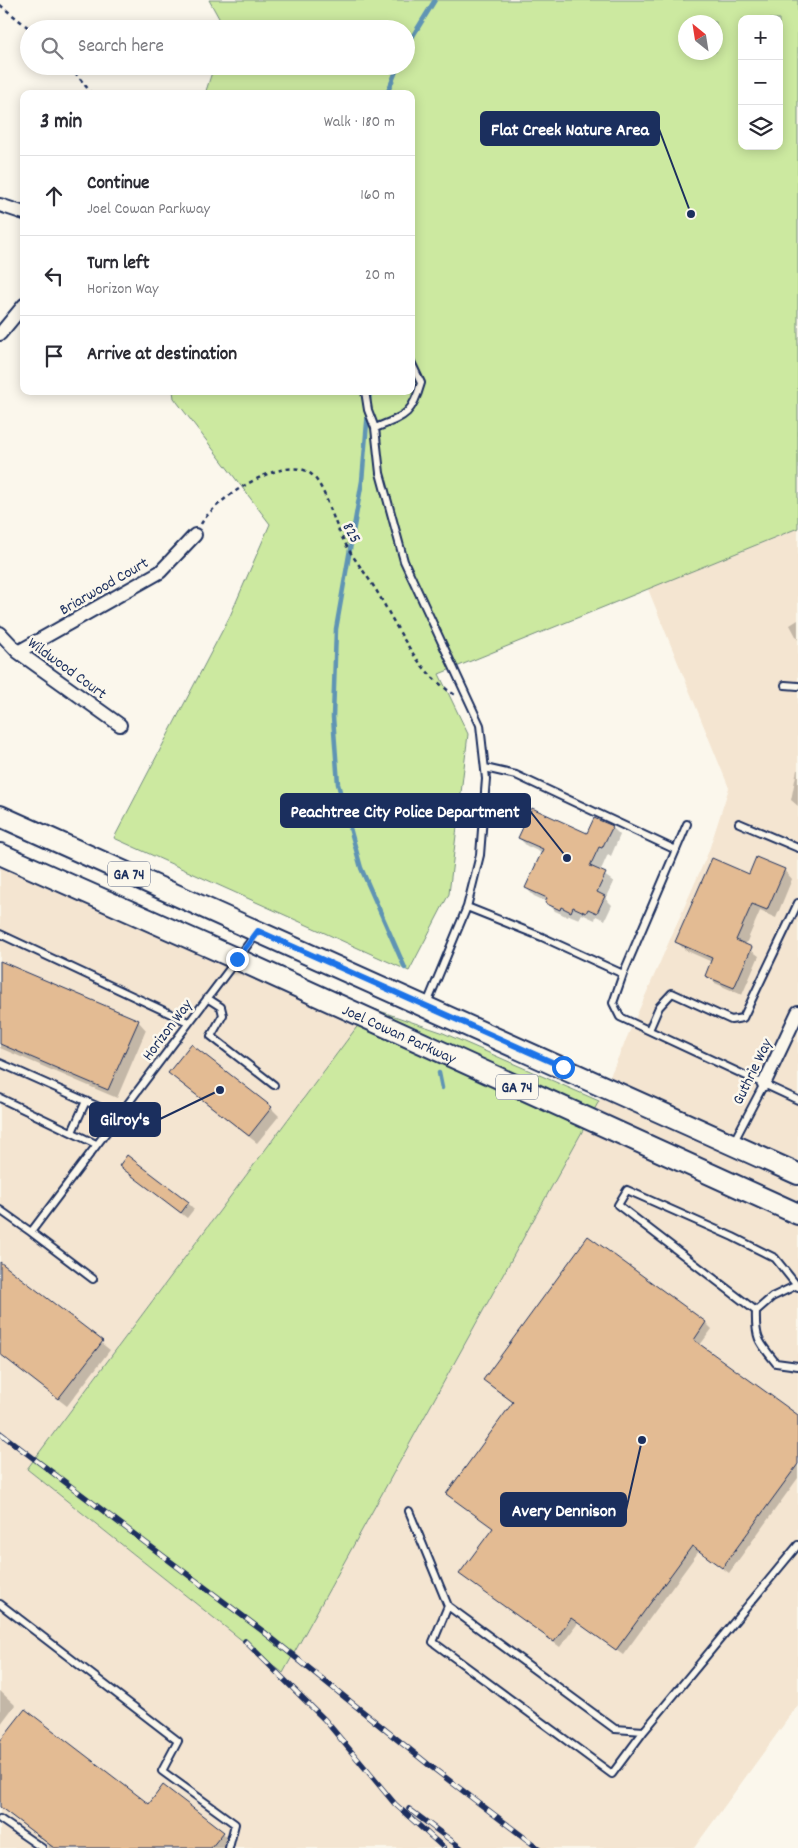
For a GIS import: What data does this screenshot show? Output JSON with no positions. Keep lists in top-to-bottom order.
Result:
{
  "streets": {
    "main road": ["GA 74", "Joel Cowan Parkway"],
    "street": ["Briarwood Court", "Wildwood Court", "Guthrie Way"],
    "lane": ["Horizon Way"],
    "path": ["825"]
  },
  "crossings": [
    ["825", "Briarwood Court"],
    ["Briarwood Court", "Wildwood Court"],
    ["GA 74", "Horizon Way"],
    ["GA 74", "Guthrie Way"],
    ["Horizon Way", "Joel Cowan Parkway"]
  ],
  "places": [
    "Flat Creek Nature Area",
    "Peachtree City Police Department",
    "Gilroy's",
    "Avery Dennison"
  ],
  "north": "top left",
  "page": {
    "map_buttons": ["+", "−"],
    "search": "Search here",
    "heading": ["3 min", "Walk · 180 m"],
    "list": [
      ["Continue", "Joel Cowan Parkway", "160 m"],
      ["Turn left", "Horizon Way", "20 m"],
      "Arrive at destination"
    ]
  }
}
